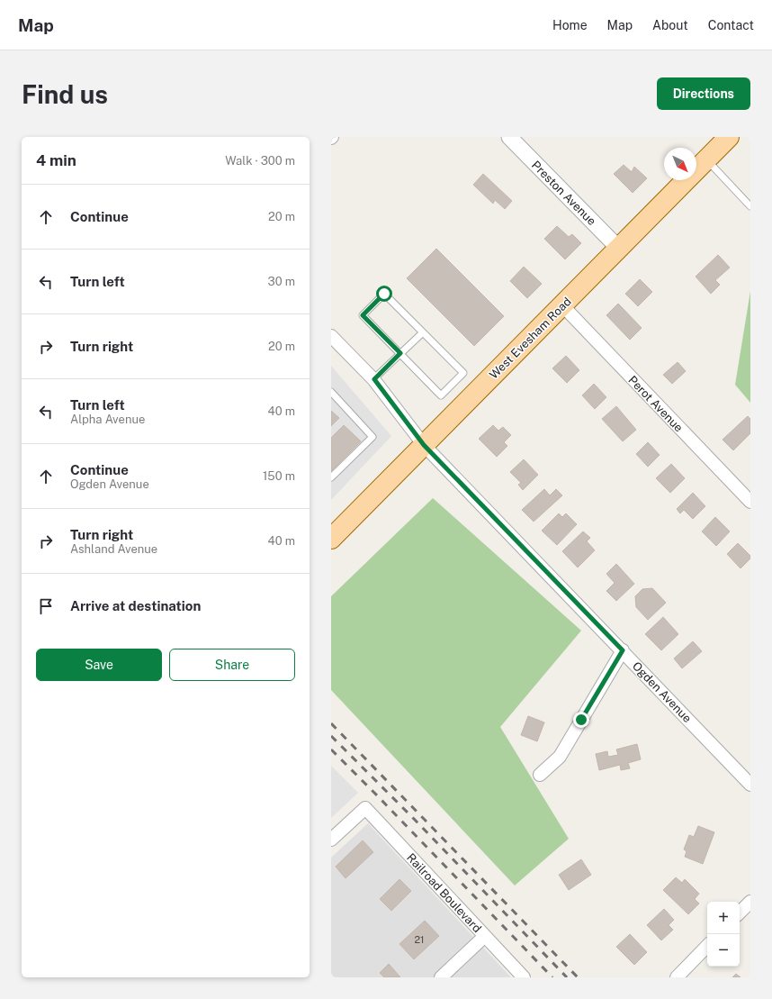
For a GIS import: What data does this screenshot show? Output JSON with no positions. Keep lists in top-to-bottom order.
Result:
{
  "streets": {
    "main road": ["West Evesham Road"],
    "street": [
      "Preston Avenue",
      "Perot Avenue",
      "Ogden Avenue",
      "Railroad Boulevard"
    ]
  },
  "crossings": [
    ["Preston Avenue", "West Evesham Road"],
    ["West Evesham Road", "Perot Avenue"],
    ["West Evesham Road", "Ogden Avenue"]
  ],
  "house_numbers": ["21"],
  "north": "bottom right",
  "page": {
    "header": "Map",
    "nav": [
      "Home",
      "Map",
      "About",
      "Contact"
    ],
    "buttons": [
      "Directions",
      ["Save", "Share"]
    ],
    "title": "Find us",
    "heading": ["4 min", "Walk · 300 m"],
    "list": [
      ["Continue", "20 m"],
      ["Turn left", "30 m"],
      ["Turn right", "20 m"],
      ["Turn left", "Alpha Avenue", "40 m"],
      ["Continue", "Ogden Avenue", "150 m"],
      ["Turn right", "Ashland Avenue", "40 m"],
      "Arrive at destination"
    ],
    "map_buttons": ["+", "−"]
  }
}
